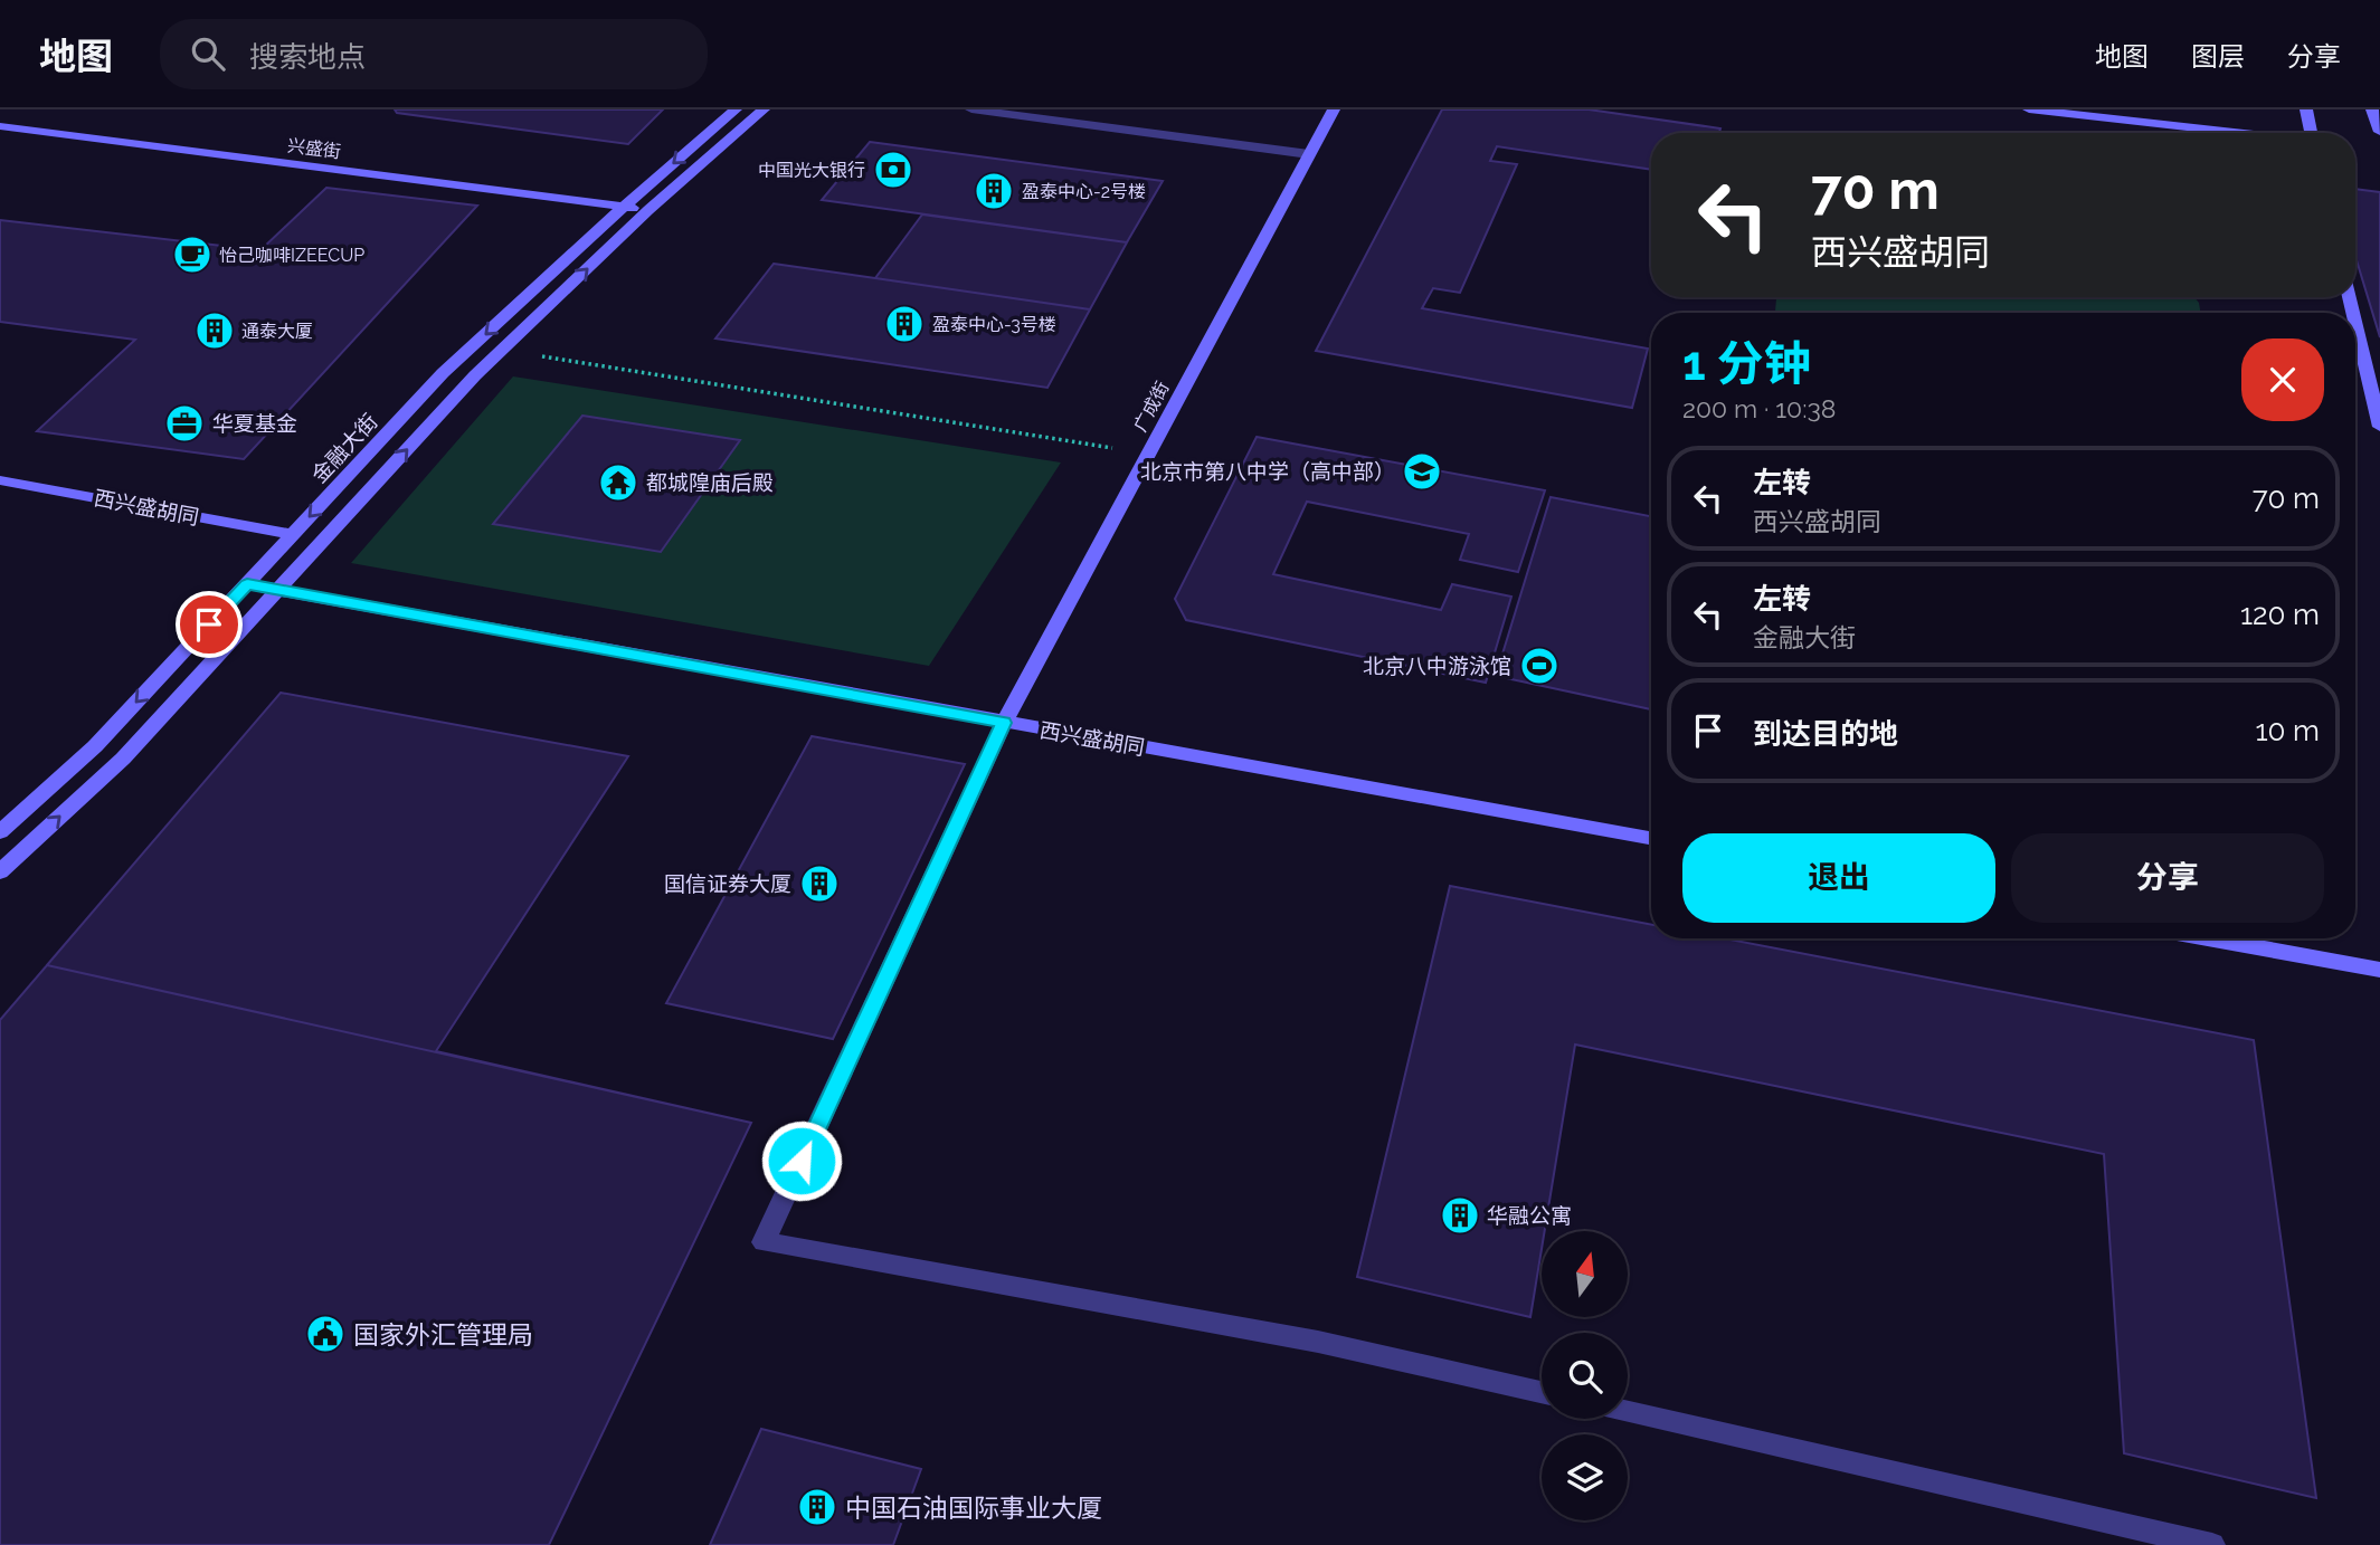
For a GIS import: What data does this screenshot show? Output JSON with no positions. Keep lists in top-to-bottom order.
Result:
{
  "streets": {
    "main road": [
      "兴盛街",
      "广成街",
      "金融大街",
      "西兴盛胡同"
    ]
  },
  "crossings": [
    ["兴盛街", "金融大街"],
    ["广成街", "西兴盛胡同"],
    ["金融大街", "西兴盛胡同"]
  ],
  "places": {
    "bank": ["中国光大银行"],
    "building": [
      "盈泰中心-2号楼",
      "盈泰中心-3号楼",
      "通泰大厦",
      "国信证券大厦",
      "华融公寓",
      "中国石油国际事业大厦"
    ],
    "cafe": ["怡己咖啡IZEECUP"],
    "office": ["华夏基金"],
    "school or university": ["北京市第八中学（高中部）"],
    "temple": ["都城隍庙后殿"],
    "sports": ["北京八中游泳馆"],
    "public building": ["国家外汇管理局"]
  },
  "north": "top",
  "page": {
    "header": "地图",
    "search": "搜索地点",
    "nav": ["地图", "图层", "分享"],
    "turn": ["70 m", "西兴盛胡同"],
    "heading": ["1 分钟", "200 m · 10:38"],
    "list": [
      {
        "name": "左转",
        "note": "西兴盛胡同",
        "value": "70 m"
      },
      {
        "name": "左转",
        "note": "金融大街",
        "value": "120 m"
      },
      {
        "name": "到达目的地",
        "value": "10 m"
      }
    ],
    "buttons": ["退出", "分享"]
  }
}
